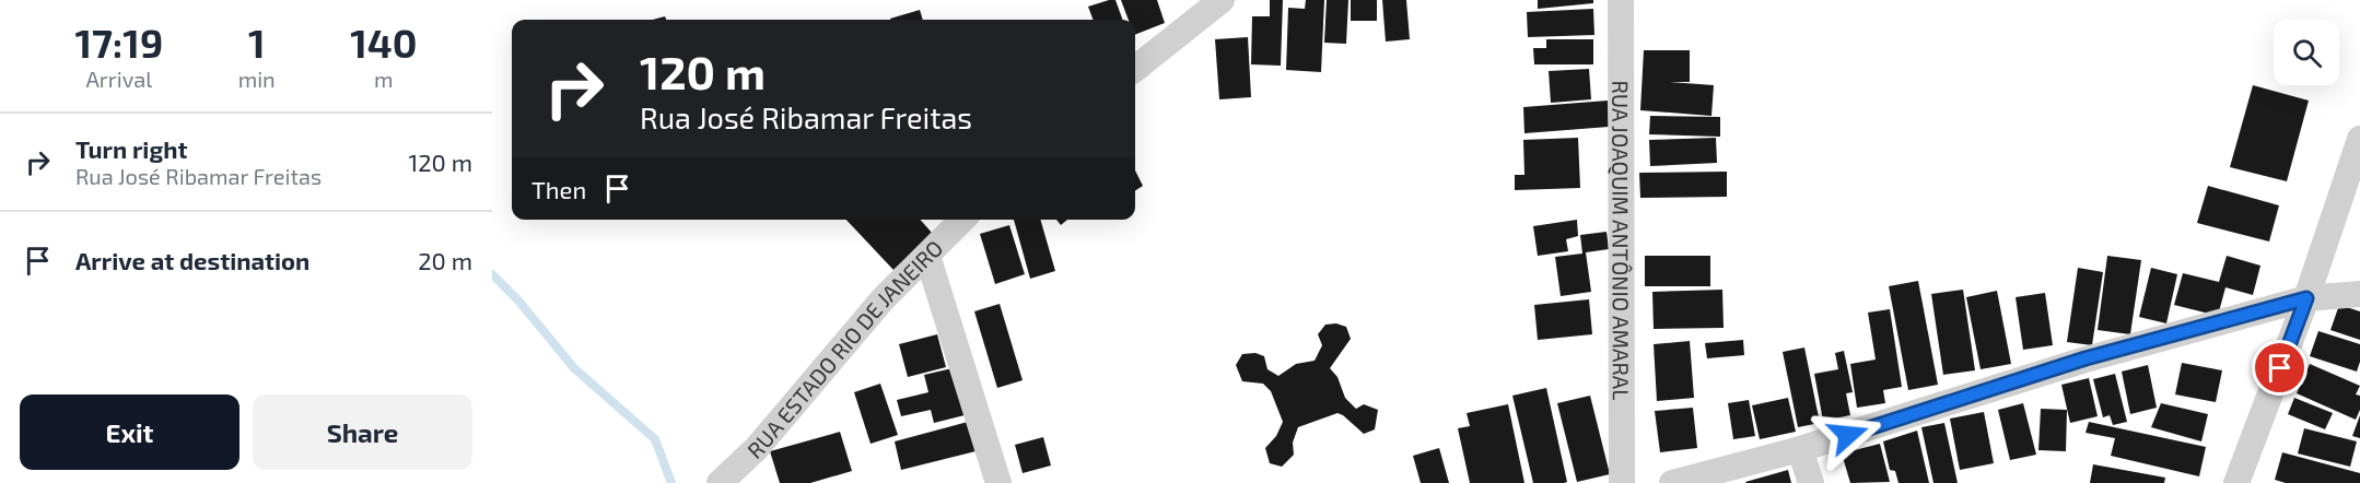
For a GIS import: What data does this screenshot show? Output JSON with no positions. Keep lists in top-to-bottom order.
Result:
{
  "streets": {
    "street": ["RUA JOAQUIM ANTÔNIO AMARAL", "RUA ESTADO RIO DE JANEIRO"]
  },
  "page": {
    "eta": [
      "17:19",
      "Arrival",
      "1",
      "min",
      "140",
      "m"
    ],
    "turn": ["120 m", "Rua José Ribamar Freitas"],
    "list": [
      {
        "name": "Turn right",
        "note": "Rua José Ribamar Freitas",
        "value": "120 m"
      },
      {
        "name": "Arrive at destination",
        "value": "20 m"
      }
    ],
    "then": "Then",
    "buttons": ["Exit", "Share"]
  }
}
